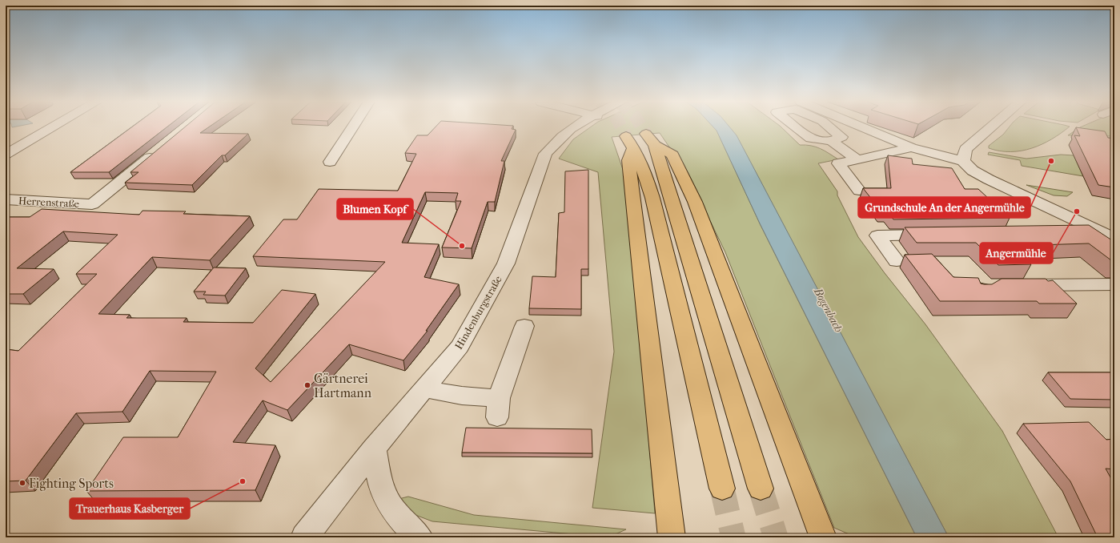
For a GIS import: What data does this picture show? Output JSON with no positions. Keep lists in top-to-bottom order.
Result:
{
  "streets": {
    "street": ["Herrenstraße", "Hindenburgstraße"]
  },
  "water": ["Bogenbach"],
  "places": [
    "Grundschule An der Angermühle",
    "Angermühle",
    "Blumen Kopf",
    "Gärtnerei Hartmann",
    "Trauerhaus Kasberger",
    "Fighting Sports"
  ]
}
